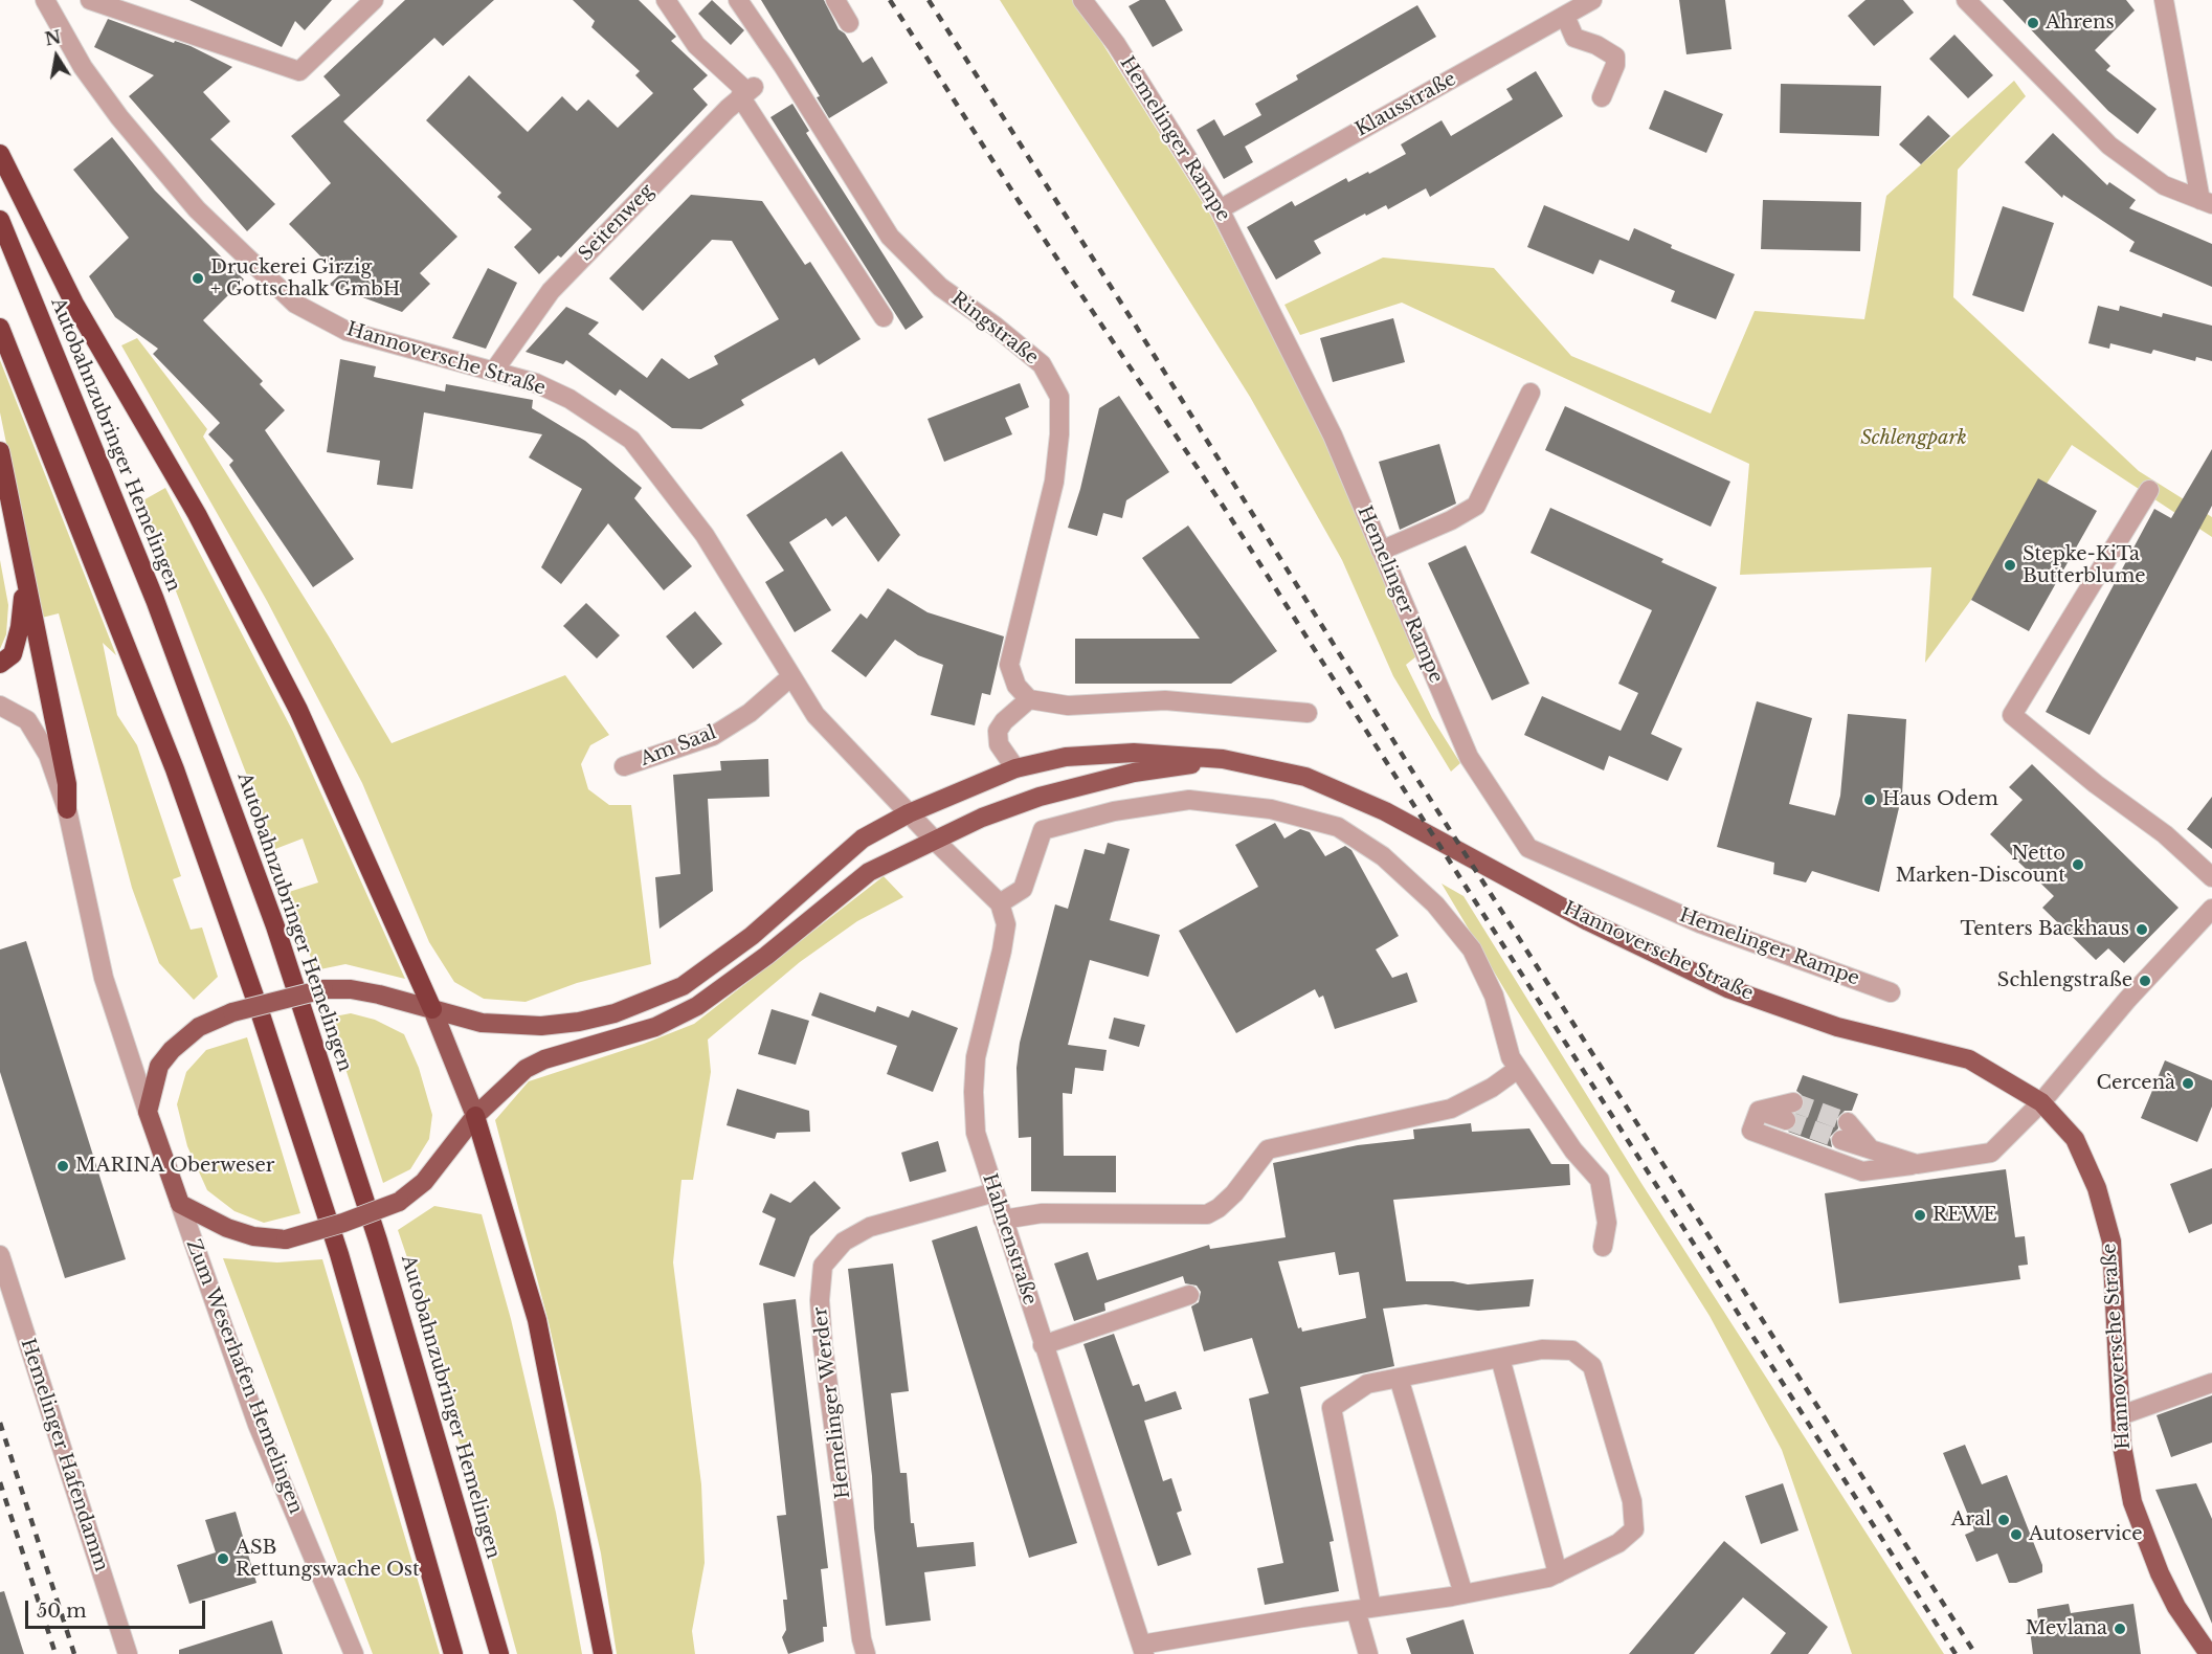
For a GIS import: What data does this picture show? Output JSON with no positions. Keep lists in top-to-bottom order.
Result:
{
  "streets": {
    "highway": ["Autobahnzubringer Hemelingen"],
    "main road": ["Hannoversche Straße"],
    "street": [
      "Klausstraße",
      "Hemelinger Rampe",
      "Seitenweg",
      "Ringstraße",
      "Am Saal",
      "Hahnenstraße",
      "Zum Weserhafen Hemelingen",
      "Hemelinger Werder",
      "Hemelinger Hafendamm"
    ]
  },
  "crossings": [
    ["Klausstraße", "Hemelinger Rampe"],
    ["Seitenweg", "Hannoversche Straße"],
    ["Hannoversche Straße", "Am Saal"],
    ["Hahnenstraße", "Hemelinger Werder"]
  ],
  "parks": ["Schlengpark"],
  "places": [
    "Ahrens",
    "Druckerei Girzig + Gottschalk GmbH",
    "Stepke-KiTa Butterblume",
    "Haus Odem",
    "Netto Marken-Discount",
    "Tenters Backhaus",
    "Schlengstraße",
    "Cercenà",
    "MARINA Oberweser",
    "REWE",
    "Aral",
    "Autoservice",
    "ASB Rettungswache Ost",
    "Mevlana"
  ],
  "scale_bar": "50 m",
  "north": "top"
}
